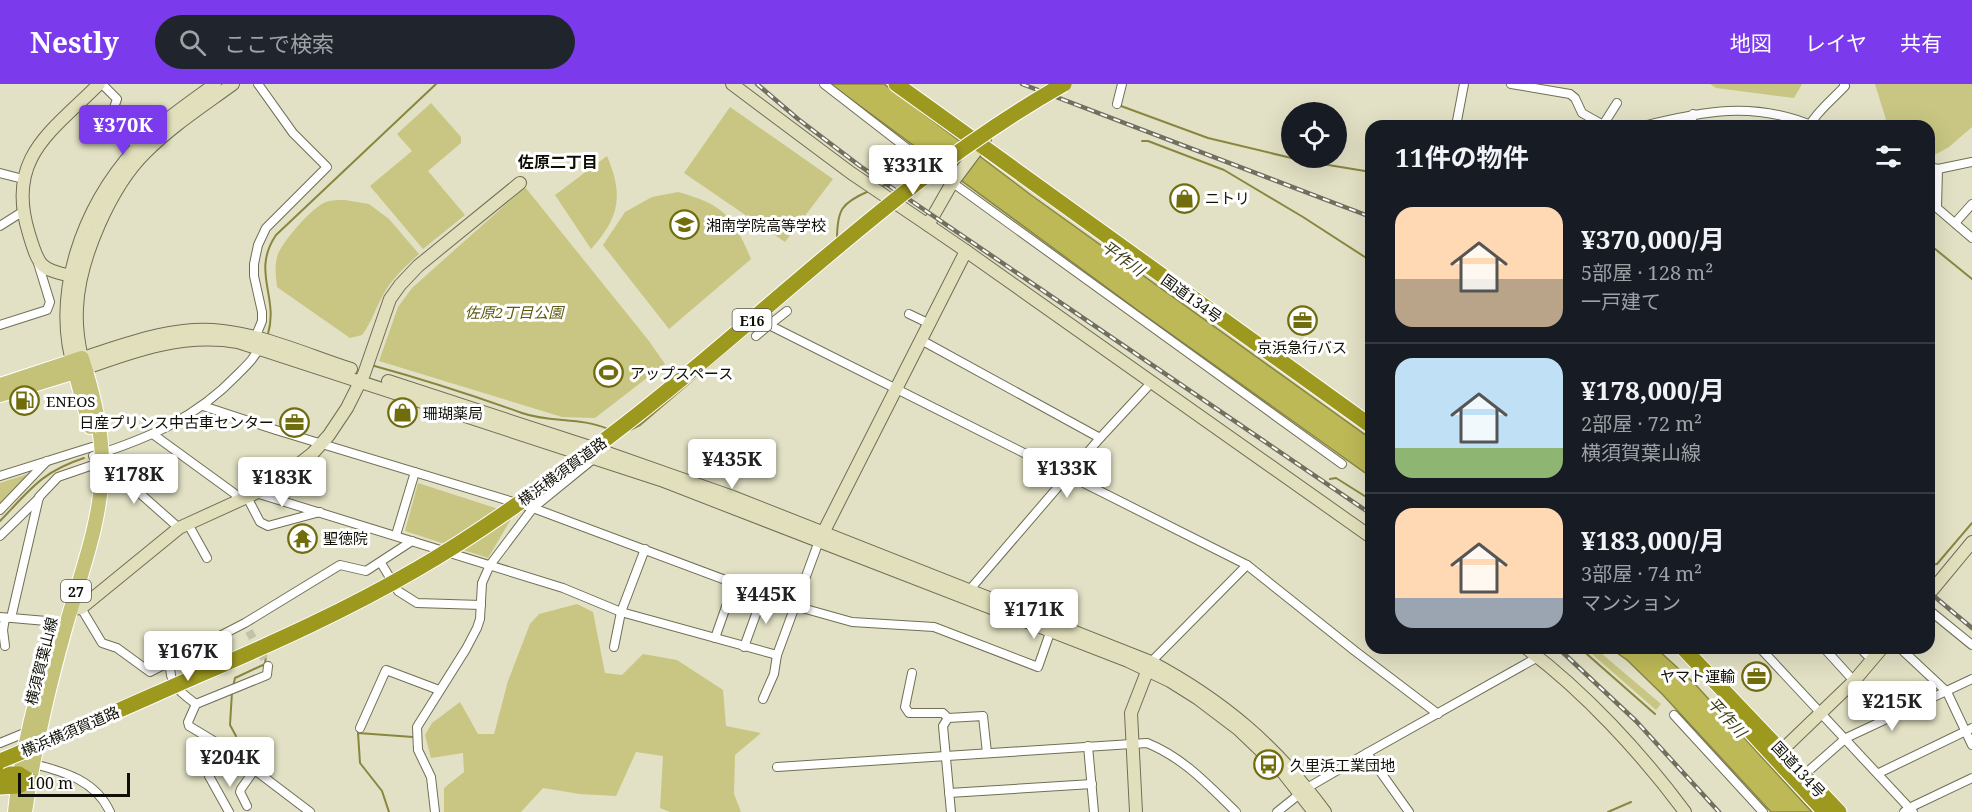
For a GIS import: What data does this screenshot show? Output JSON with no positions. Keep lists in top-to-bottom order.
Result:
{
  "streets": {
    "highway": ["国道134号", "E16", "横浜横須賀道路"],
    "main road": ["27", "横須賀葉山線"]
  },
  "districts": ["佐原二丁目"],
  "water": ["平作川"],
  "parks": ["佐原2丁目公園"],
  "places": {
    "shop": ["ニトリ", "珊瑚薬局"],
    "school or university": ["湘南学院高等学校"],
    "office": ["京浜急行バス", "日産プリンス中古車センター", "ヤマト運輸"],
    "sports": ["アップスペース"],
    "fuel station": ["ENEOS"],
    "temple": ["聖徳院"],
    "bus stop": ["久里浜工業団地"]
  },
  "scale_bar": "100 m",
  "page": {
    "header": "Nestly",
    "search": "ここで検索",
    "nav": ["地図", "レイヤ", "共有"],
    "price": [
      "¥370K",
      "¥331K",
      "¥435K",
      "¥133K",
      "¥178K",
      "¥183K",
      "¥445K",
      "¥171K",
      "¥167K",
      "¥215K",
      "¥204K"
    ],
    "heading": "11件の物件",
    "list": [
      {
        "name": "¥370,000/月",
        "note": "5部屋 · 128 m² · 一戸建て"
      },
      {
        "name": "¥178,000/月",
        "note": "2部屋 · 72 m² · 横須賀葉山線"
      },
      {
        "name": "¥183,000/月",
        "note": "3部屋 · 74 m² · マンション"
      }
    ],
    "scale": "100 m"
  }
}
